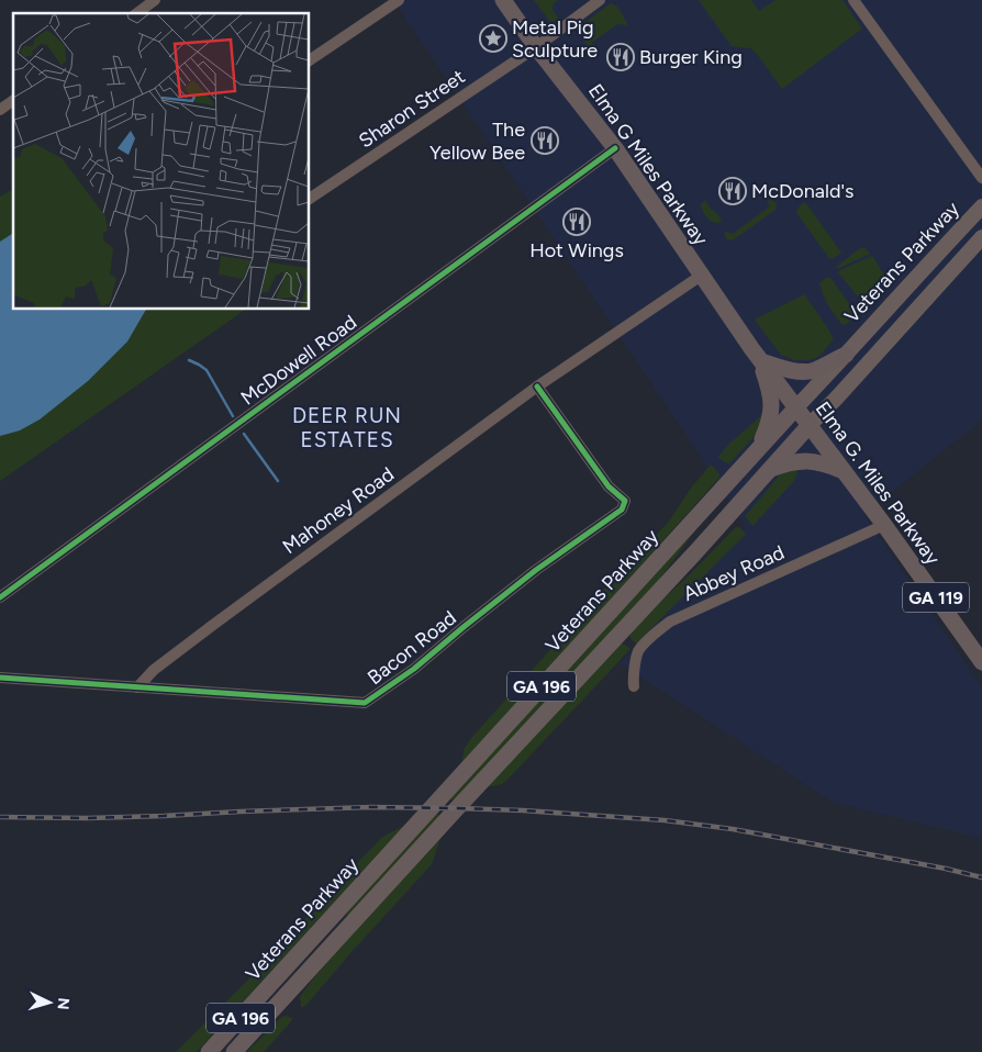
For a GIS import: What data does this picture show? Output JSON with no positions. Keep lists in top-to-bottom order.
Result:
{
  "streets": {
    "main road": [
      "Elma G Miles Parkway",
      "Veterans Parkway",
      "Elma G. Miles Parkway",
      "GA 119",
      "GA 196"
    ],
    "street": [
      "Sharon Street",
      "McDowell Road",
      "Mahoney Road",
      "Abbey Road",
      "Bacon Road"
    ]
  },
  "crossings": [
    ["Sharon Street", "Elma G Miles Parkway"],
    ["Elma G Miles Parkway", "McDowell Road"],
    ["Elma G Miles Parkway", "Elma G. Miles Parkway"],
    ["Elma G Miles Parkway", "Mahoney Road"],
    ["Veterans Parkway", "Elma G. Miles Parkway"],
    ["Veterans Parkway", "GA 196"],
    ["Elma G. Miles Parkway", "Abbey Road"],
    ["Elma G. Miles Parkway", "GA 196"],
    ["Mahoney Road", "Bacon Road"]
  ],
  "districts": ["DEER RUN ESTATES"],
  "places": {
    "place": ["Metal Pig Sculpture"],
    "restaurant": [
      "Burger King",
      "The Yellow Bee",
      "McDonald's",
      "Hot Wings"
    ]
  },
  "north": "right"
}
